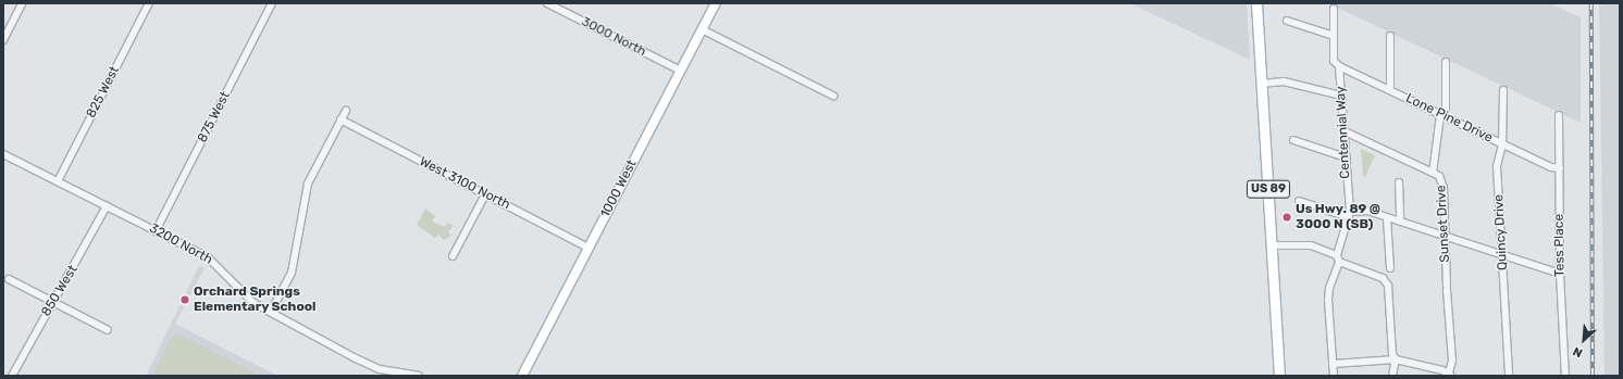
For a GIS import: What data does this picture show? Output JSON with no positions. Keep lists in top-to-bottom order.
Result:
{
  "streets": {
    "main road": ["US 89"],
    "street": [
      "3000 North",
      "825 West",
      "875 West",
      "Lone Pine Drive",
      "Centennial Way",
      "West 3100 North",
      "1000 West",
      "Sunset Drive",
      "Quincy Drive",
      "3200 North",
      "Tess Place",
      "850 West"
    ]
  },
  "crossings": [
    ["3000 North", "1000 West"],
    ["825 West", "3200 North"],
    ["875 West", "3200 North"],
    ["Lone Pine Drive", "Centennial Way"],
    ["Lone Pine Drive", "Sunset Drive"],
    ["Lone Pine Drive", "Quincy Drive"],
    ["Lone Pine Drive", "Tess Place"],
    ["West 3100 North", "1000 West"],
    ["3200 North", "850 West"]
  ],
  "places": ["Us Hwy. 89 @ 3000 N (SB)", "Orchard Springs Elementary School"],
  "north": "bottom left"
}
